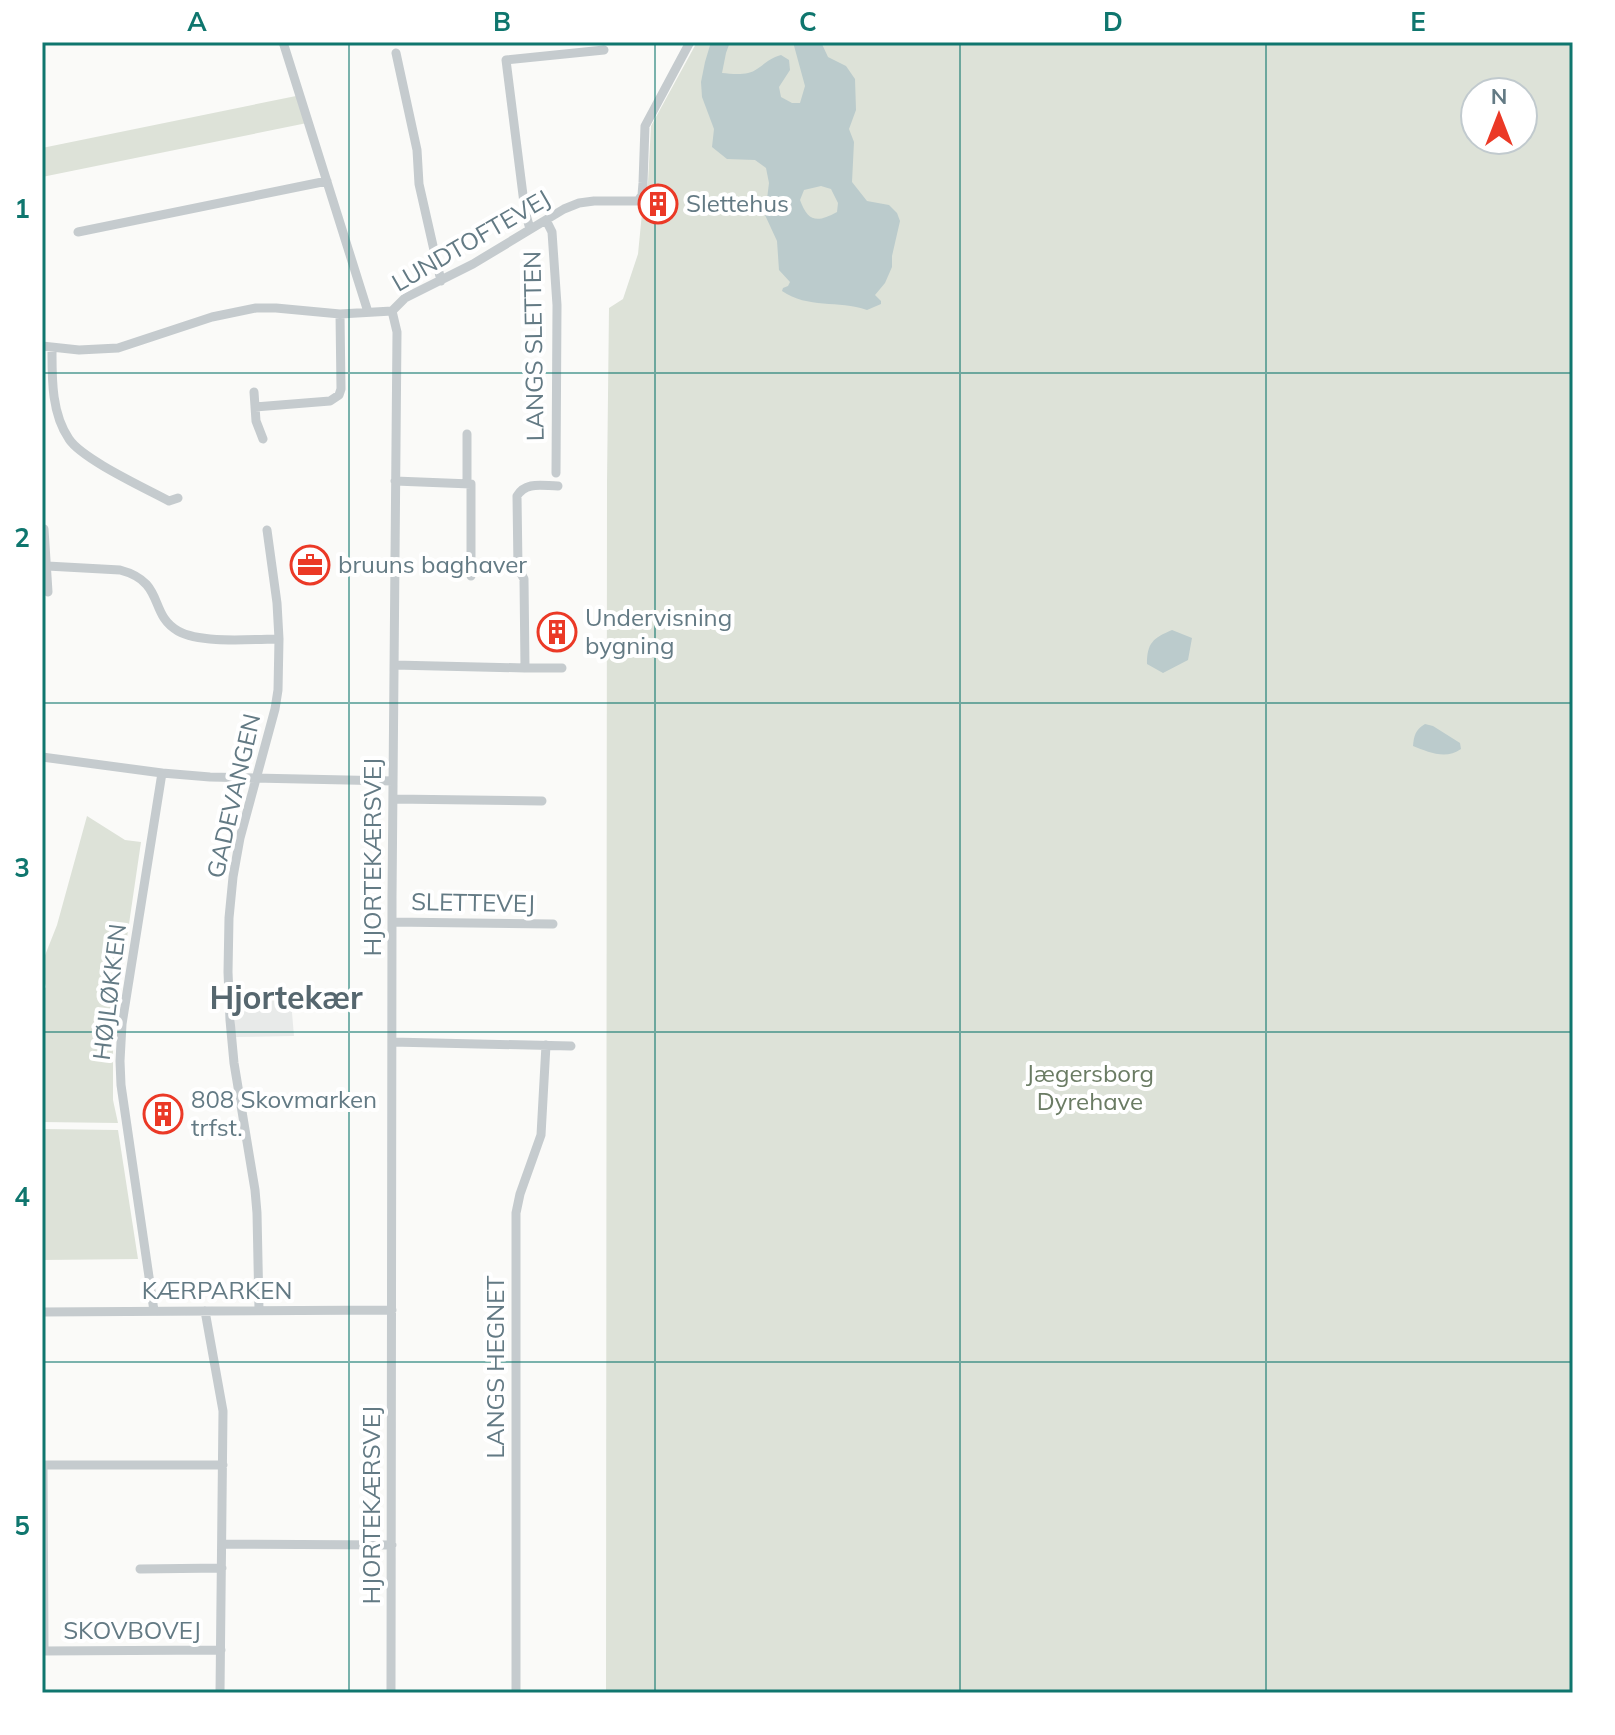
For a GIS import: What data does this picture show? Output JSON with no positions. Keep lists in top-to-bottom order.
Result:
{
  "streets": {
    "street": [
      "LUNDTOFTEVEJ",
      "LANGS SLETTEN",
      "GADEVANGEN",
      "HJORTEKÆRSVEJ",
      "SLETTEVEJ",
      "HØJLØKKEN",
      "KÆRPARKEN",
      "LANGS HEGNET",
      "SKOVBOVEJ"
    ]
  },
  "crossings": [
    ["LUNDTOFTEVEJ", "LANGS SLETTEN"],
    ["LUNDTOFTEVEJ", "HJORTEKÆRSVEJ"],
    ["GADEVANGEN", "KÆRPARKEN"],
    ["HJORTEKÆRSVEJ", "SLETTEVEJ"],
    ["HJORTEKÆRSVEJ", "KÆRPARKEN"],
    ["HØJLØKKEN", "KÆRPARKEN"]
  ],
  "districts": ["Hjortekær"],
  "parks": ["Jægersborg Dyrehave"],
  "places": {
    "building": ["Slettehus", "Undervisning bygning", "808 Skovmarken trfst."],
    "office": ["bruuns baghaver"]
  },
  "north": "top",
  "grid": {
    "columns": [
      "A",
      "B",
      "C",
      "D",
      "E"
    ],
    "rows": [
      "1",
      "2",
      "3",
      "4",
      "5"
    ]
  }
}
